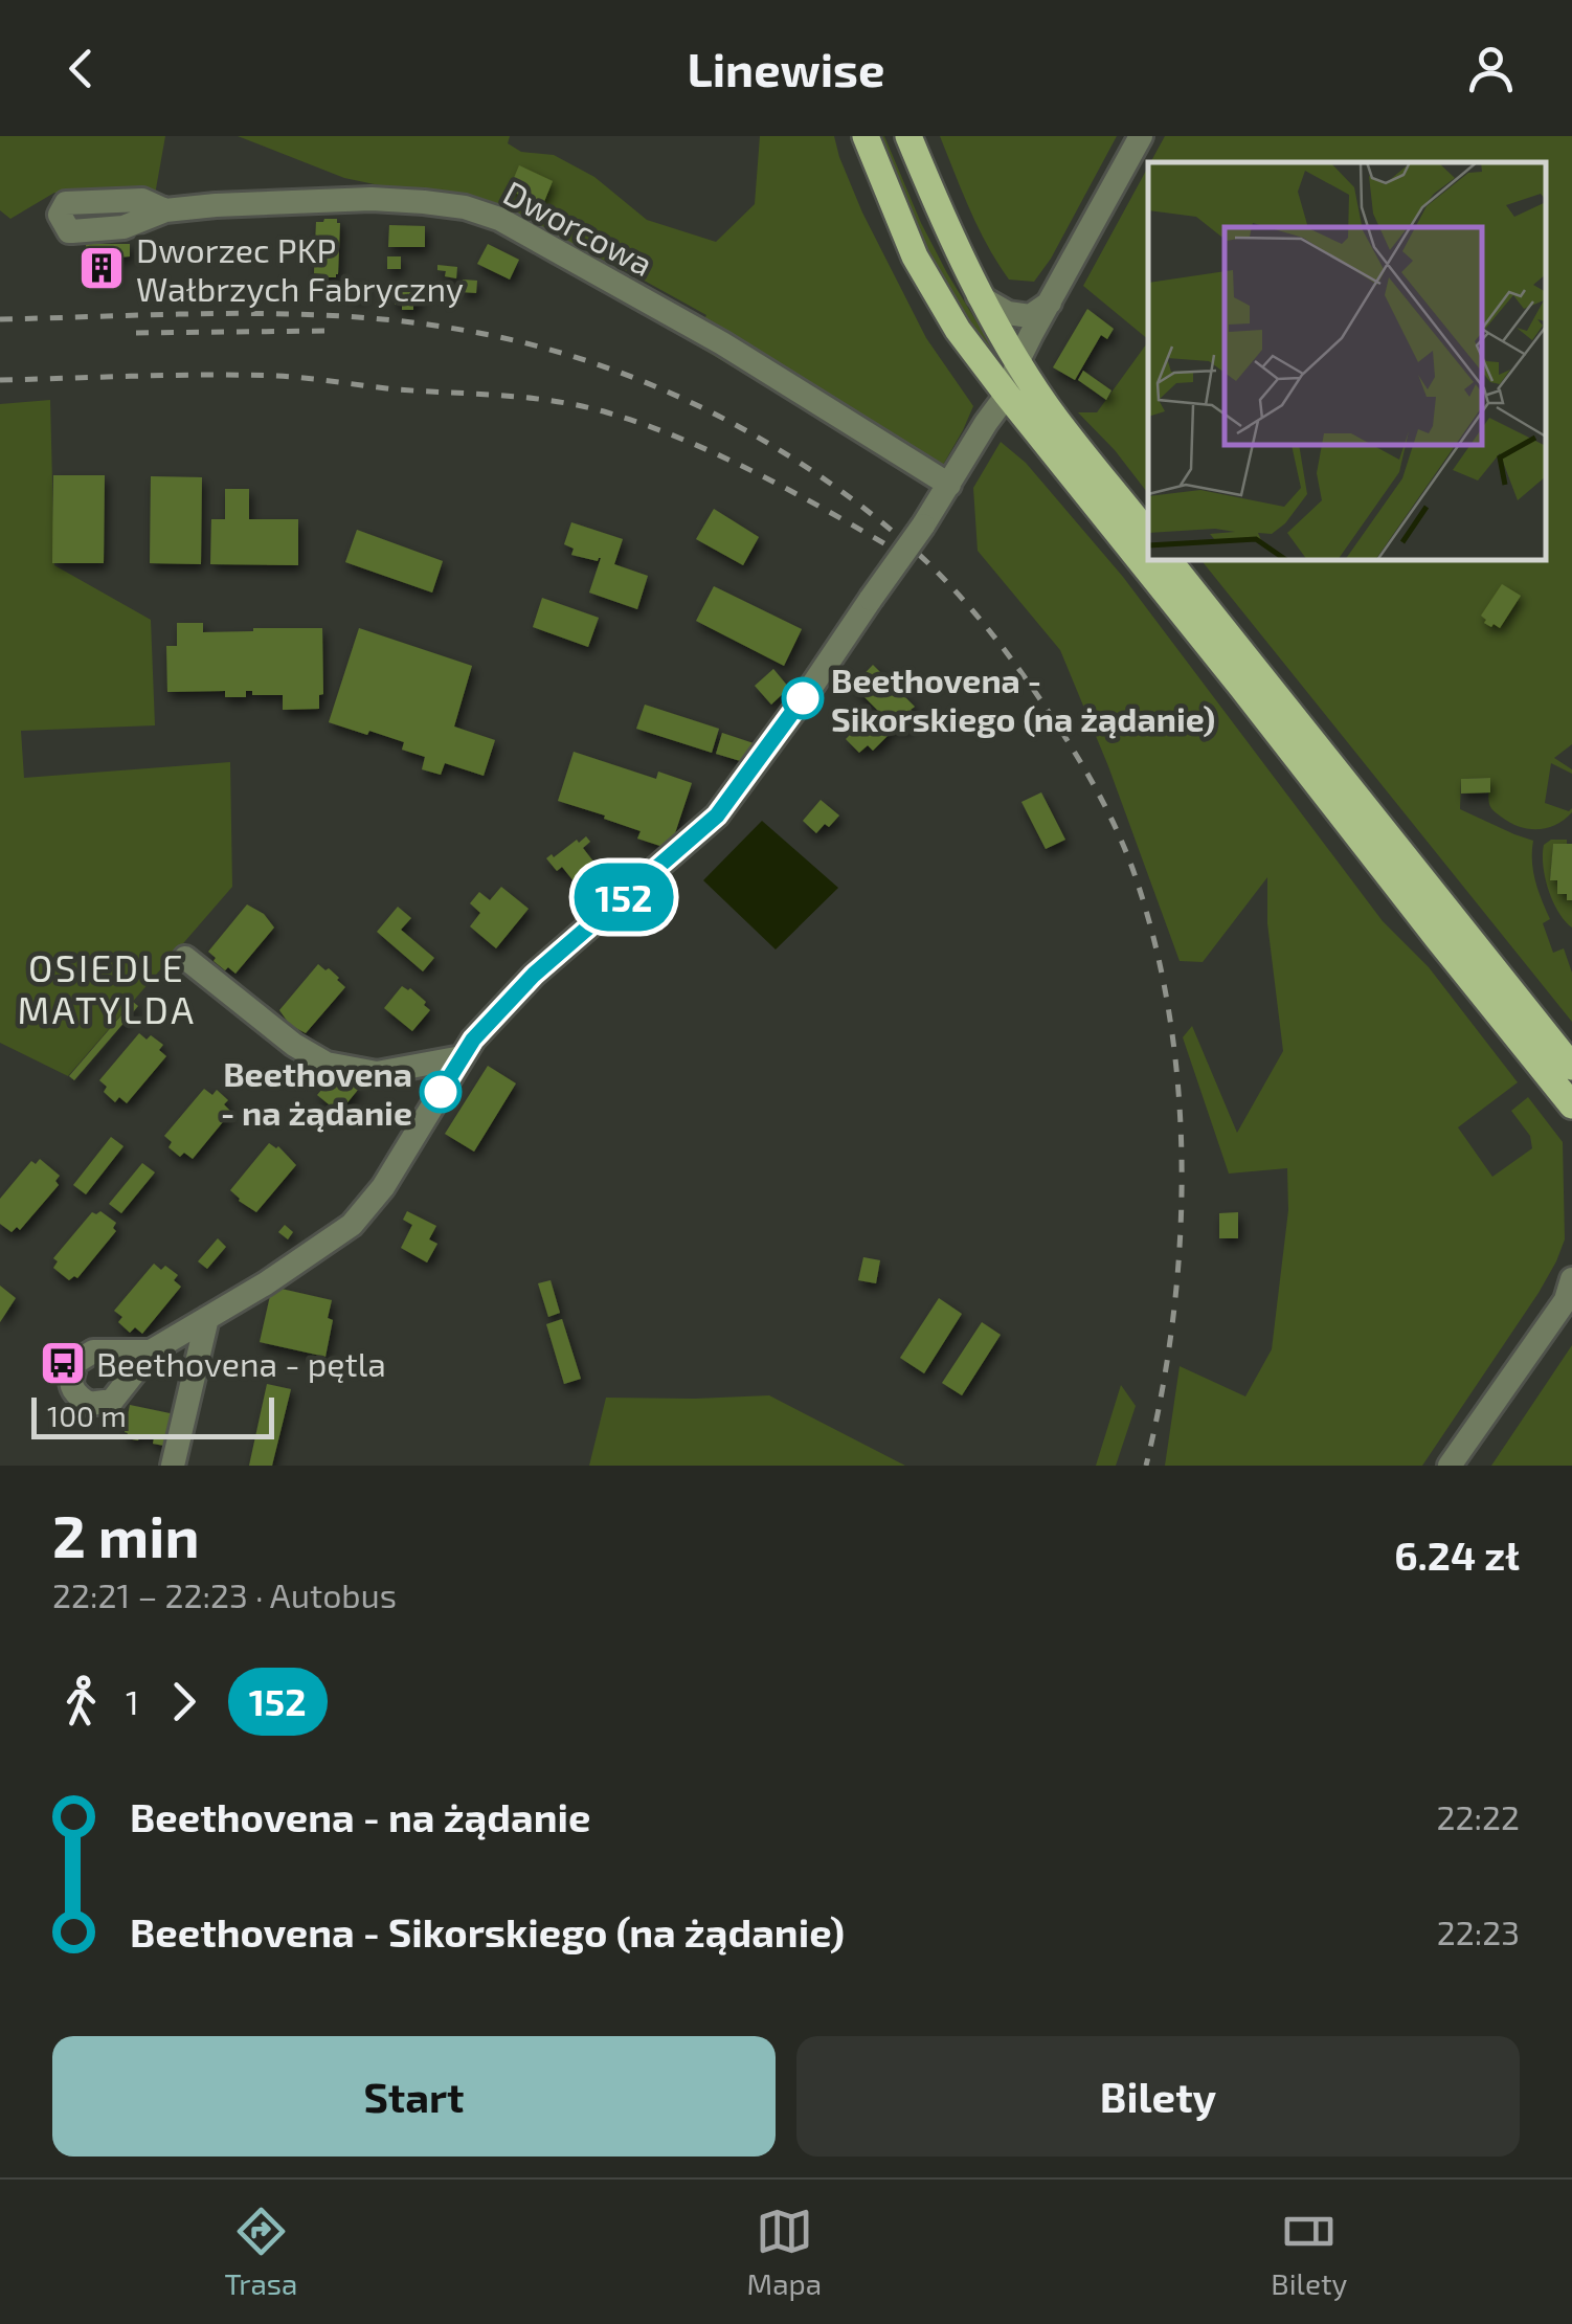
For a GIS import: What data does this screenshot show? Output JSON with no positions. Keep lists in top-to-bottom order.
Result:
{
  "streets": {
    "street": ["Dworcowa"]
  },
  "districts": ["OSIEDLE MATYLDA"],
  "places": {
    "building": ["Dworzec PKP Wałbrzych Fabryczny"],
    "other": ["Beethovena - Sikorskiego (na żądanie)", "Beethovena - na żądanie"],
    "bus stop": ["Beethovena - pętla"]
  },
  "lines": ["bus line 152"],
  "scale_bar": "100 m",
  "page": {
    "header": "Linewise",
    "on_map": "152",
    "scale": "100 m",
    "heading": ["2 min", "22:21 – 22:23 · Autobus", "6.24 zł"],
    "legs": ["1", "152"],
    "list": [
      {
        "name": "Beethovena - na żądanie",
        "value": "22:22"
      },
      {
        "name": "Beethovena - Sikorskiego (na żądanie)",
        "value": "22:23"
      }
    ],
    "buttons": ["Start", "Bilety"],
    "tabs": ["Trasa", "Mapa", "Bilety"]
  }
}
